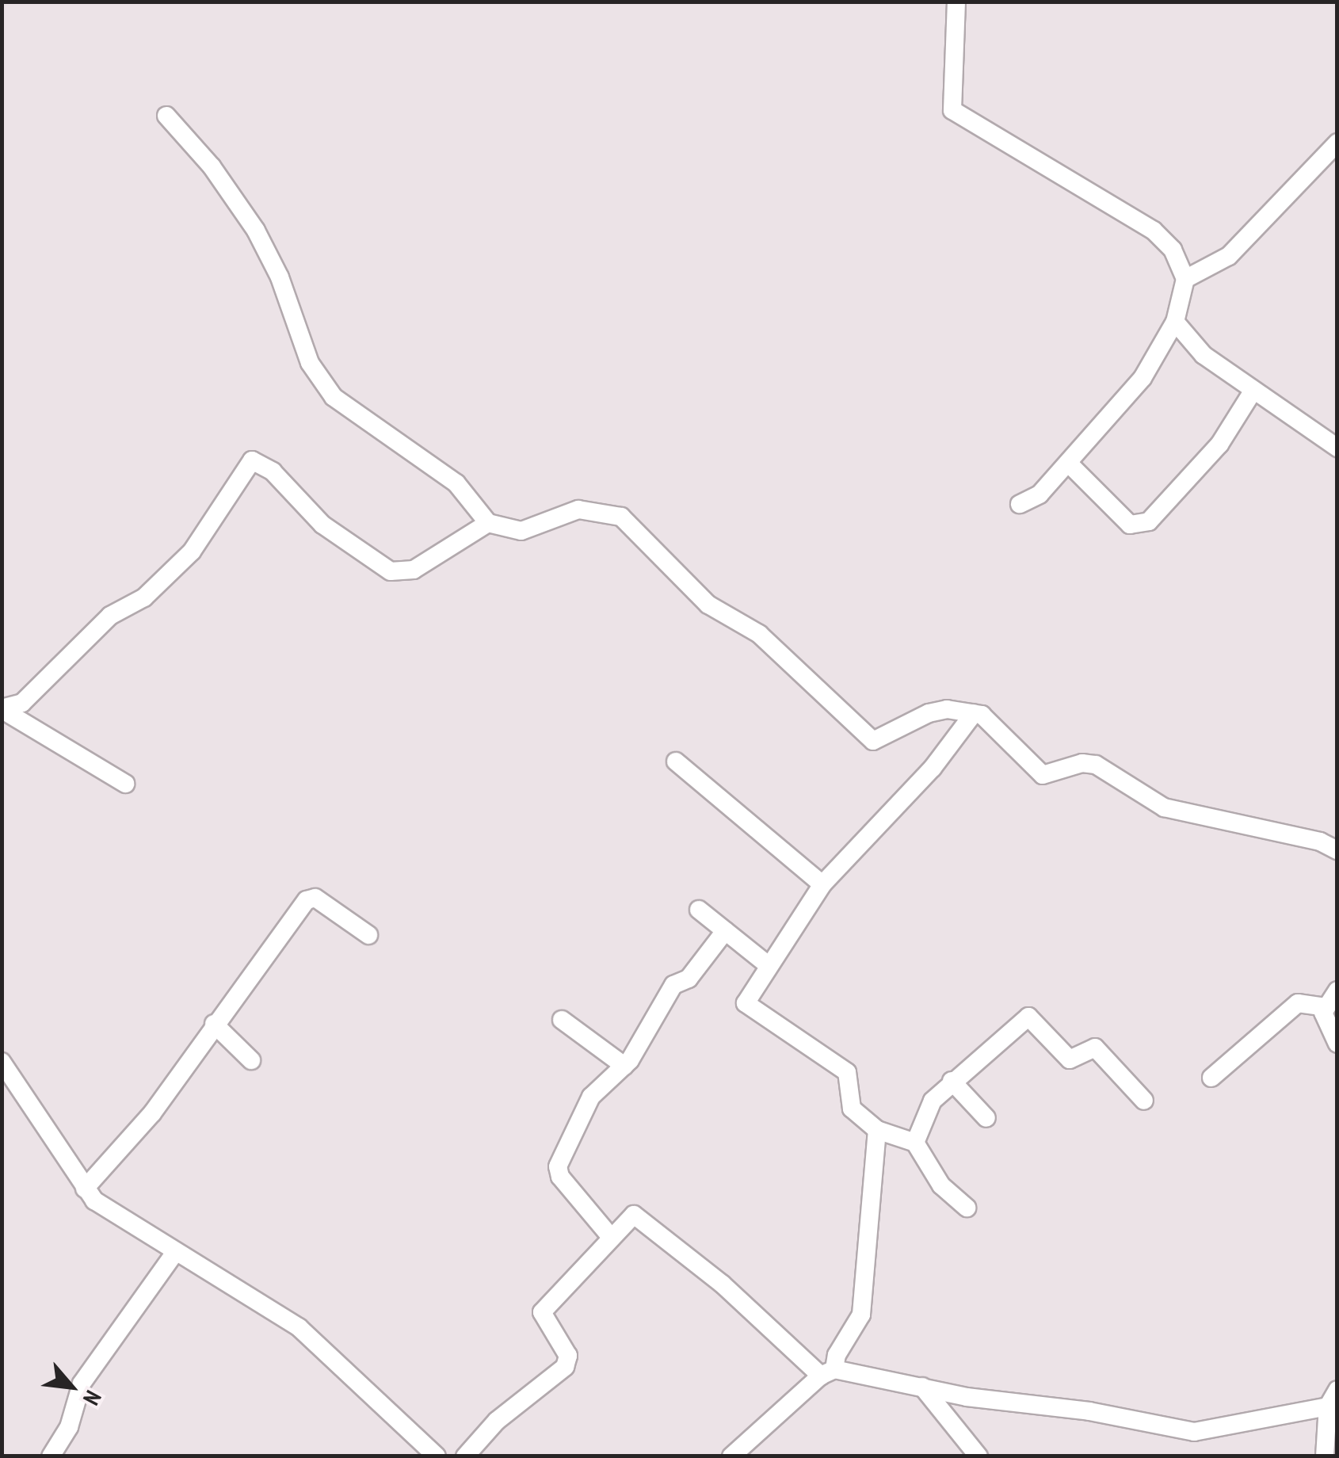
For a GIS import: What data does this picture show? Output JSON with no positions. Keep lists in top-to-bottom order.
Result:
{
  "north": "bottom right"
}
